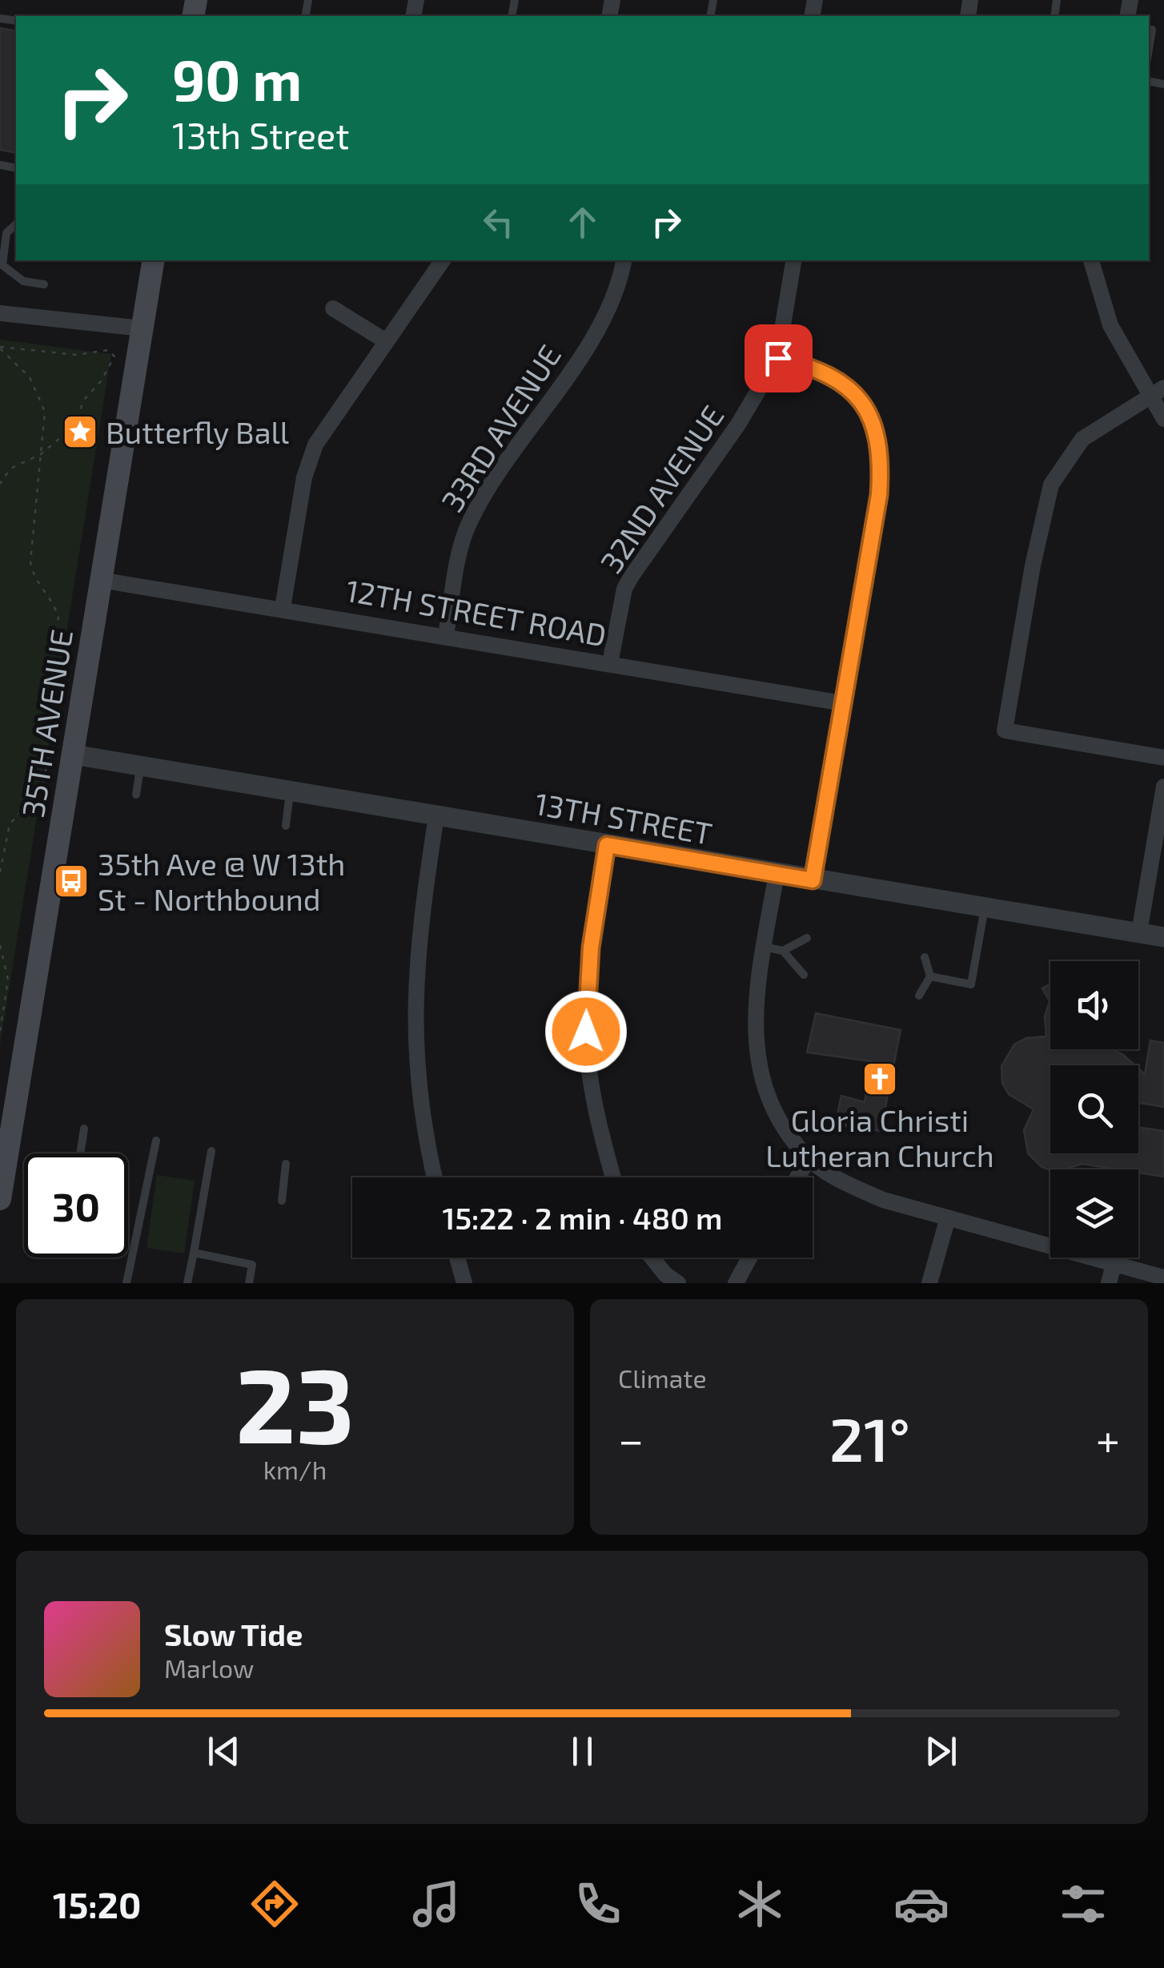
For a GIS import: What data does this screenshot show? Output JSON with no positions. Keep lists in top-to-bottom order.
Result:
{
  "streets": {
    "main road": ["35TH AVENUE"],
    "street": [
      "33RD AVENUE",
      "32ND AVENUE",
      "12TH STREET ROAD",
      "13TH STREET"
    ]
  },
  "crossings": [
    ["33RD AVENUE", "12TH STREET ROAD"],
    ["32ND AVENUE", "12TH STREET ROAD"],
    ["12TH STREET ROAD", "35TH AVENUE"],
    ["35TH AVENUE", "13TH STREET"]
  ],
  "places": {
    "place": ["Butterfly Ball"],
    "bus stop": ["35th Ave @ W 13th St - Northbound"],
    "church": ["Gloria Christi Lutheran Church"]
  },
  "page": {
    "turn": ["90 m", "13th Street"],
    "limit": "30",
    "trip": "15:22 · 2 min · 480 m",
    "tile": [
      ["23", "km/h"],
      "Climate"
    ],
    "heat": ["−", "21°", "+"],
    "song": ["Slow Tide", "Marlow"],
    "tabs": "15:20"
  }
}
